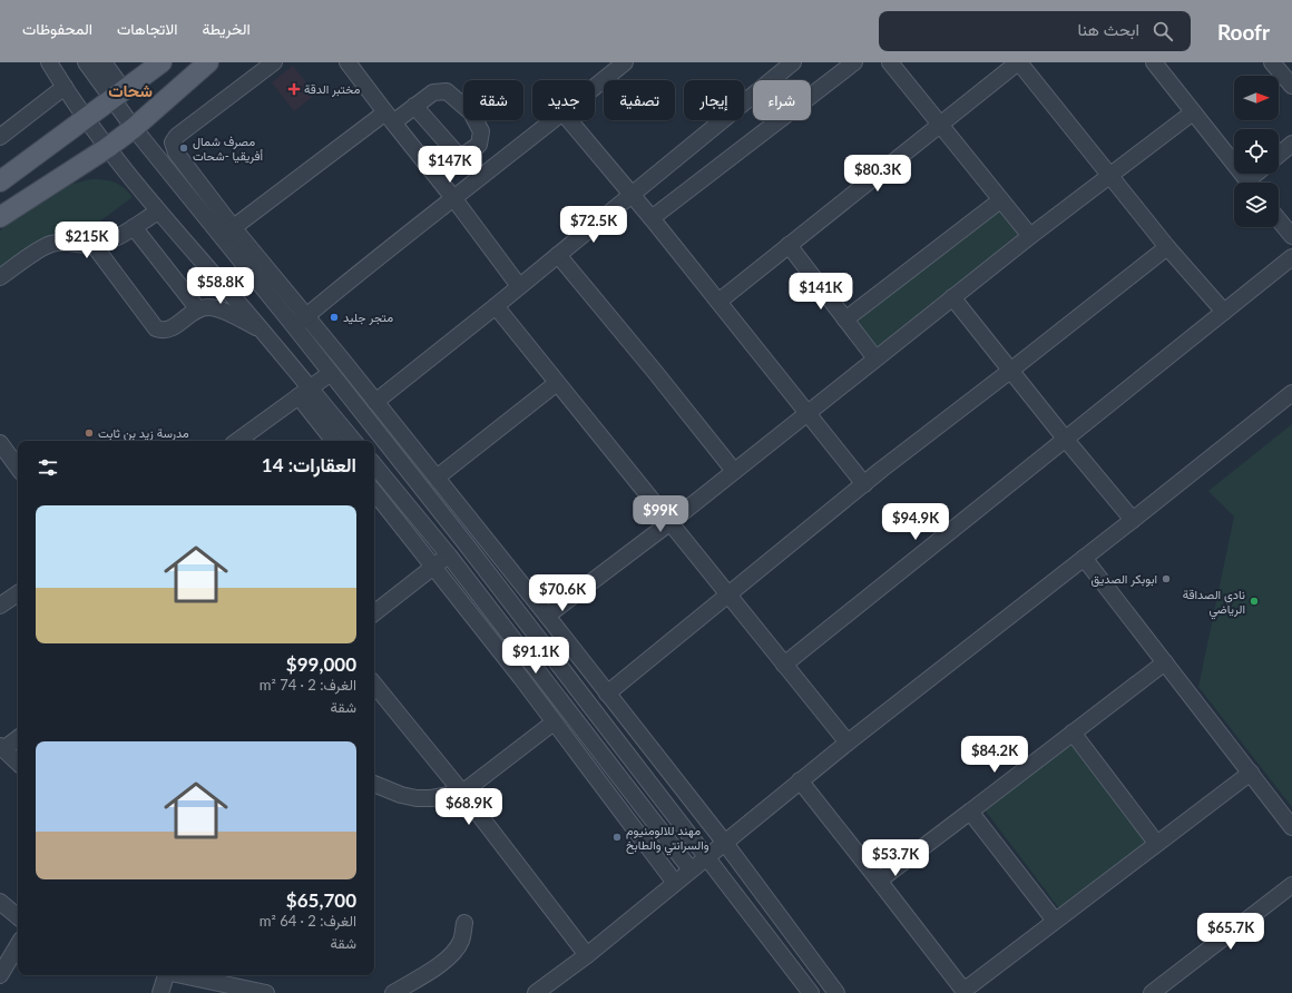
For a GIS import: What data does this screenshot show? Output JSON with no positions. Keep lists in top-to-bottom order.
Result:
{
  "districts": ["شحات"],
  "places": {
    "health": ["مختبر الدقة"],
    "other": [
      "مصرف شمال أفريقيا -شحات",
      "متجر جليد",
      "مدرسة زيد بن ثابت",
      "ابوبكر الصديق",
      "نادي الصداقة الرياضي",
      "مهند للالومنيوم والسرانتي والطابخ"
    ]
  },
  "north": "right",
  "page": {
    "header": "Roofr",
    "search": "ابحث هنا",
    "nav": ["الخريطة", "الاتجاهات", "المحفوظات"],
    "chip": [
      "شراء",
      "إيجار",
      "تصفية",
      "جديد",
      "شقة"
    ],
    "price": [
      "$147K",
      "$80.3K",
      "$72.5K",
      "$215K",
      "$58.8K",
      "$141K",
      "$99K",
      "$94.9K",
      "$70.6K",
      "$91.1K",
      "$84.2K",
      "$68.9K",
      "$53.7K",
      "$65.7K"
    ],
    "heading": "العقارات: 14",
    "list": [
      {
        "name": "$99,000",
        "note": "الغرف: 2 · 74 m² · شقة"
      },
      {
        "name": "$65,700",
        "note": "الغرف: 2 · 64 m² · شقة"
      }
    ]
  }
}
